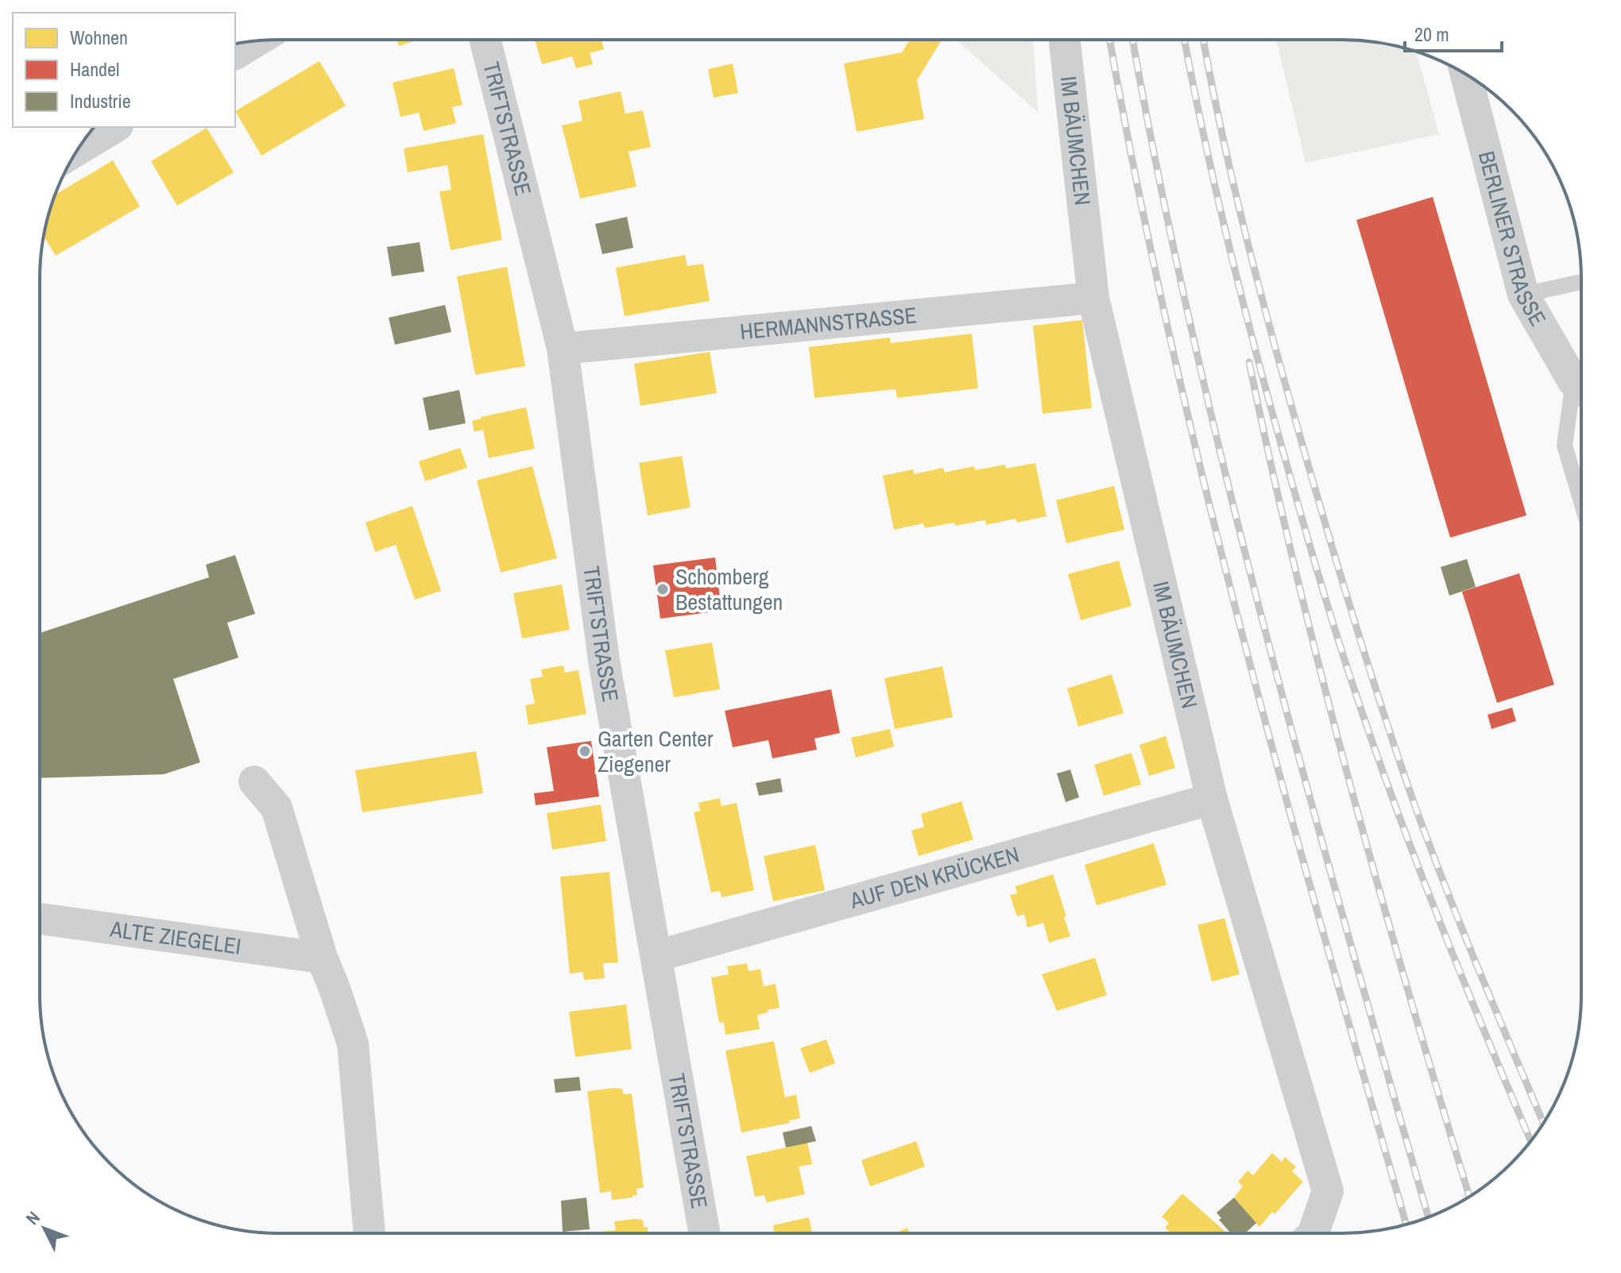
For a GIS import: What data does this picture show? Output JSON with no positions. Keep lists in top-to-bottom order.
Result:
{
  "streets": {
    "street": [
      "TRIFTSTRASSE",
      "IM BÄUMCHEN",
      "BERLINER STRASSE",
      "HERMANNSTRASSE",
      "AUF DEN KRÜCKEN",
      "ALTE ZIEGELEI"
    ]
  },
  "crossings": [
    ["TRIFTSTRASSE", "HERMANNSTRASSE"],
    ["TRIFTSTRASSE", "AUF DEN KRÜCKEN"],
    ["IM BÄUMCHEN", "HERMANNSTRASSE"],
    ["IM BÄUMCHEN", "AUF DEN KRÜCKEN"]
  ],
  "places": ["Schomberg Bestattungen", "Garten Center Ziegener"],
  "legend": ["Wohnen", "Handel", "Industrie"],
  "scale_bar": "20 m",
  "north": "top left"
}
